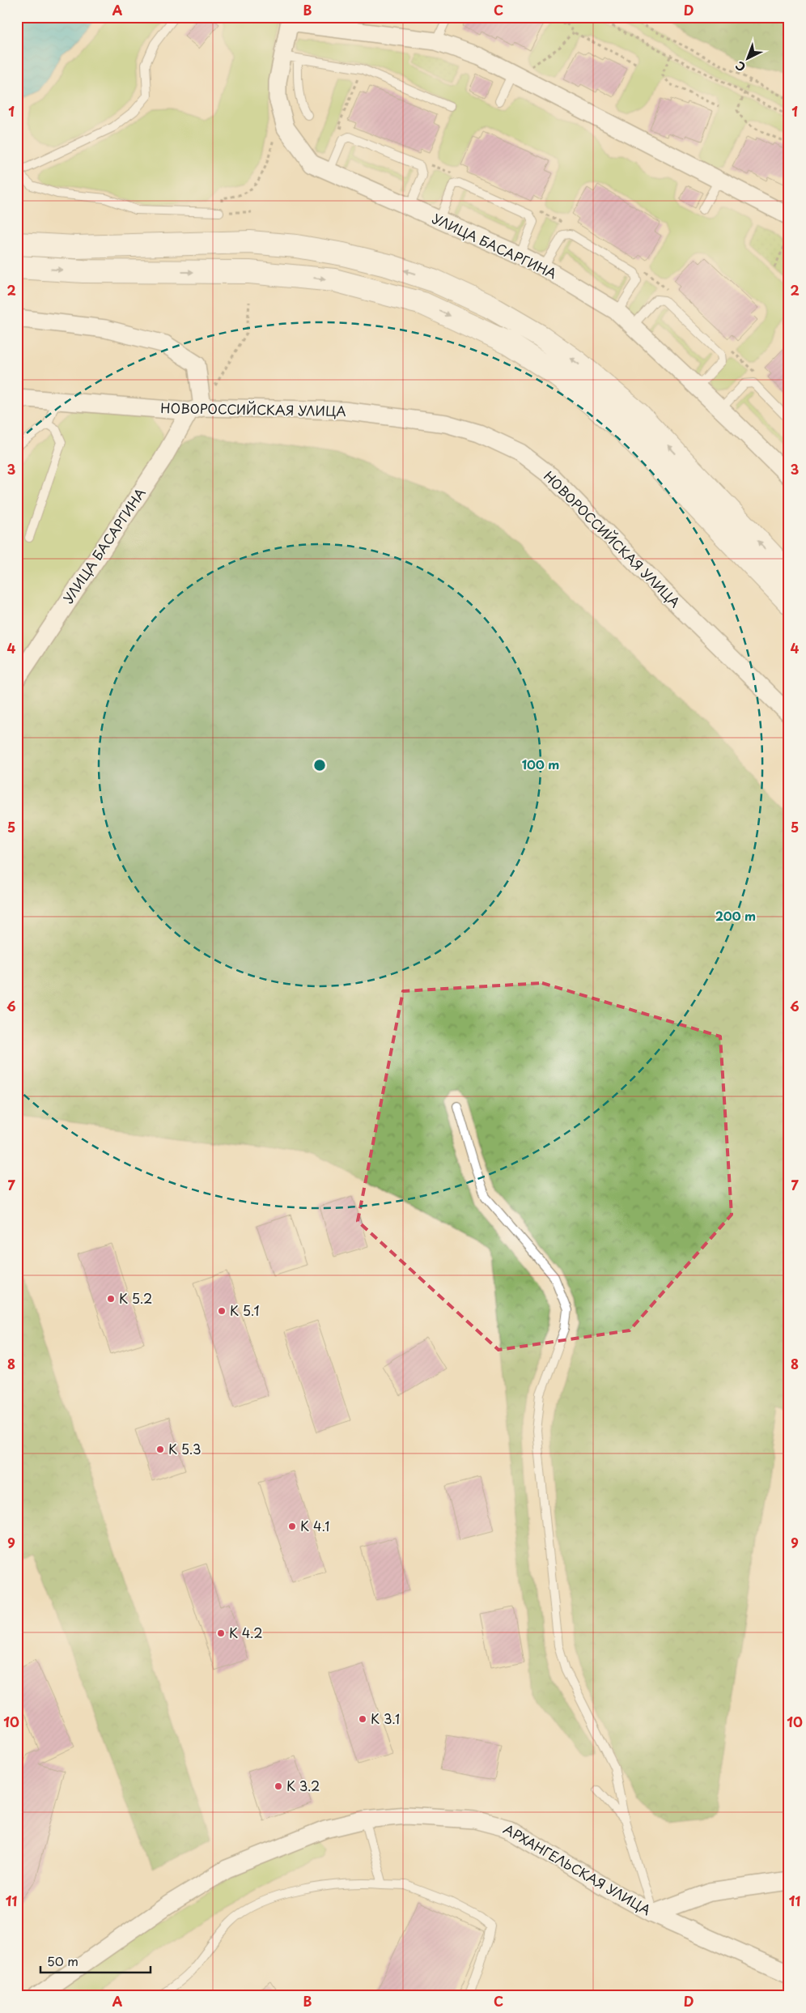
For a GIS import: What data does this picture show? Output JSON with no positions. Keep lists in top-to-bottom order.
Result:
{
  "streets": {
    "street": ["УЛИЦА БАСАРГИНА", "НОВОРОССИЙСКАЯ УЛИЦА", "АРХАНГЕЛЬСКАЯ УЛИЦА"]
  },
  "crossings": [
    ["УЛИЦА БАСАРГИНА", "НОВОРОССИЙСКАЯ УЛИЦА"]
  ],
  "places": [
    "К 5.2",
    "К 5.1",
    "К 5.3",
    "К 4.1",
    "К 4.2",
    "К 3.1",
    "К 3.2"
  ],
  "scale_bar": "50 m",
  "north": "bottom left",
  "grid": {
    "columns": [
      "A",
      "B",
      "C",
      "D"
    ],
    "rows": [
      "1",
      "2",
      "3",
      "4",
      "5",
      "6",
      "7",
      "8",
      "9",
      "10",
      "11"
    ]
  },
  "rings": ["100 m", "200 m"]
}
